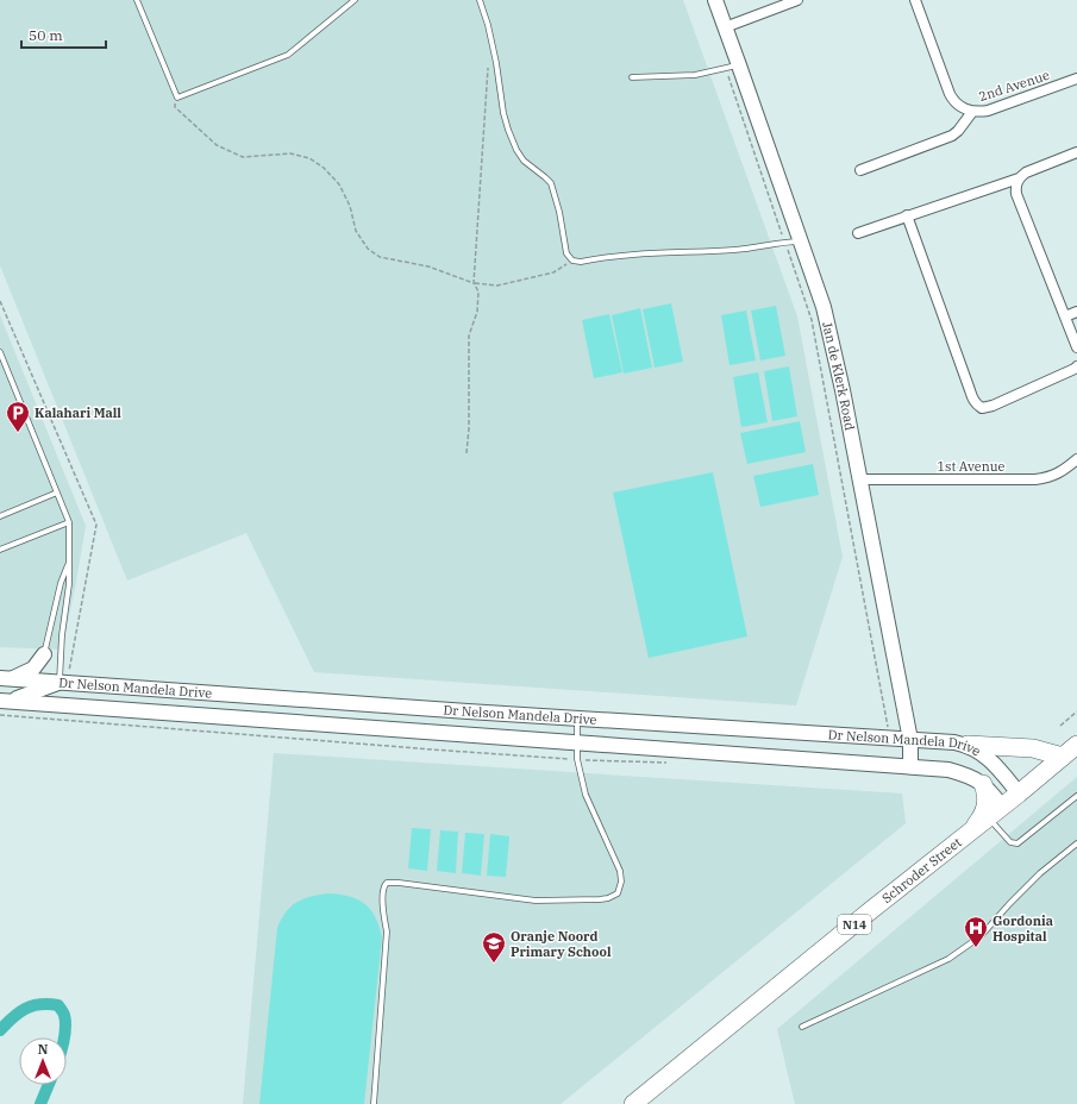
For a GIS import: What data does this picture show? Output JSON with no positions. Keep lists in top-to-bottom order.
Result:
{
  "streets": {
    "highway": ["Schroder Street", "N14"],
    "street": [
      "2nd Avenue",
      "Jan de Klerk Road",
      "1st Avenue",
      "Dr Nelson Mandela Drive"
    ]
  },
  "crossings": [
    ["Jan de Klerk Road", "1st Avenue"],
    ["Jan de Klerk Road", "Dr Nelson Mandela Drive"],
    ["Dr Nelson Mandela Drive", "Schroder Street"]
  ],
  "places": {
    "parking": ["Kalahari Mall"],
    "hospital": ["Gordonia Hospital"],
    "school or university": ["Oranje Noord Primary School"]
  },
  "scale_bar": "50 m",
  "north": "top"
}
